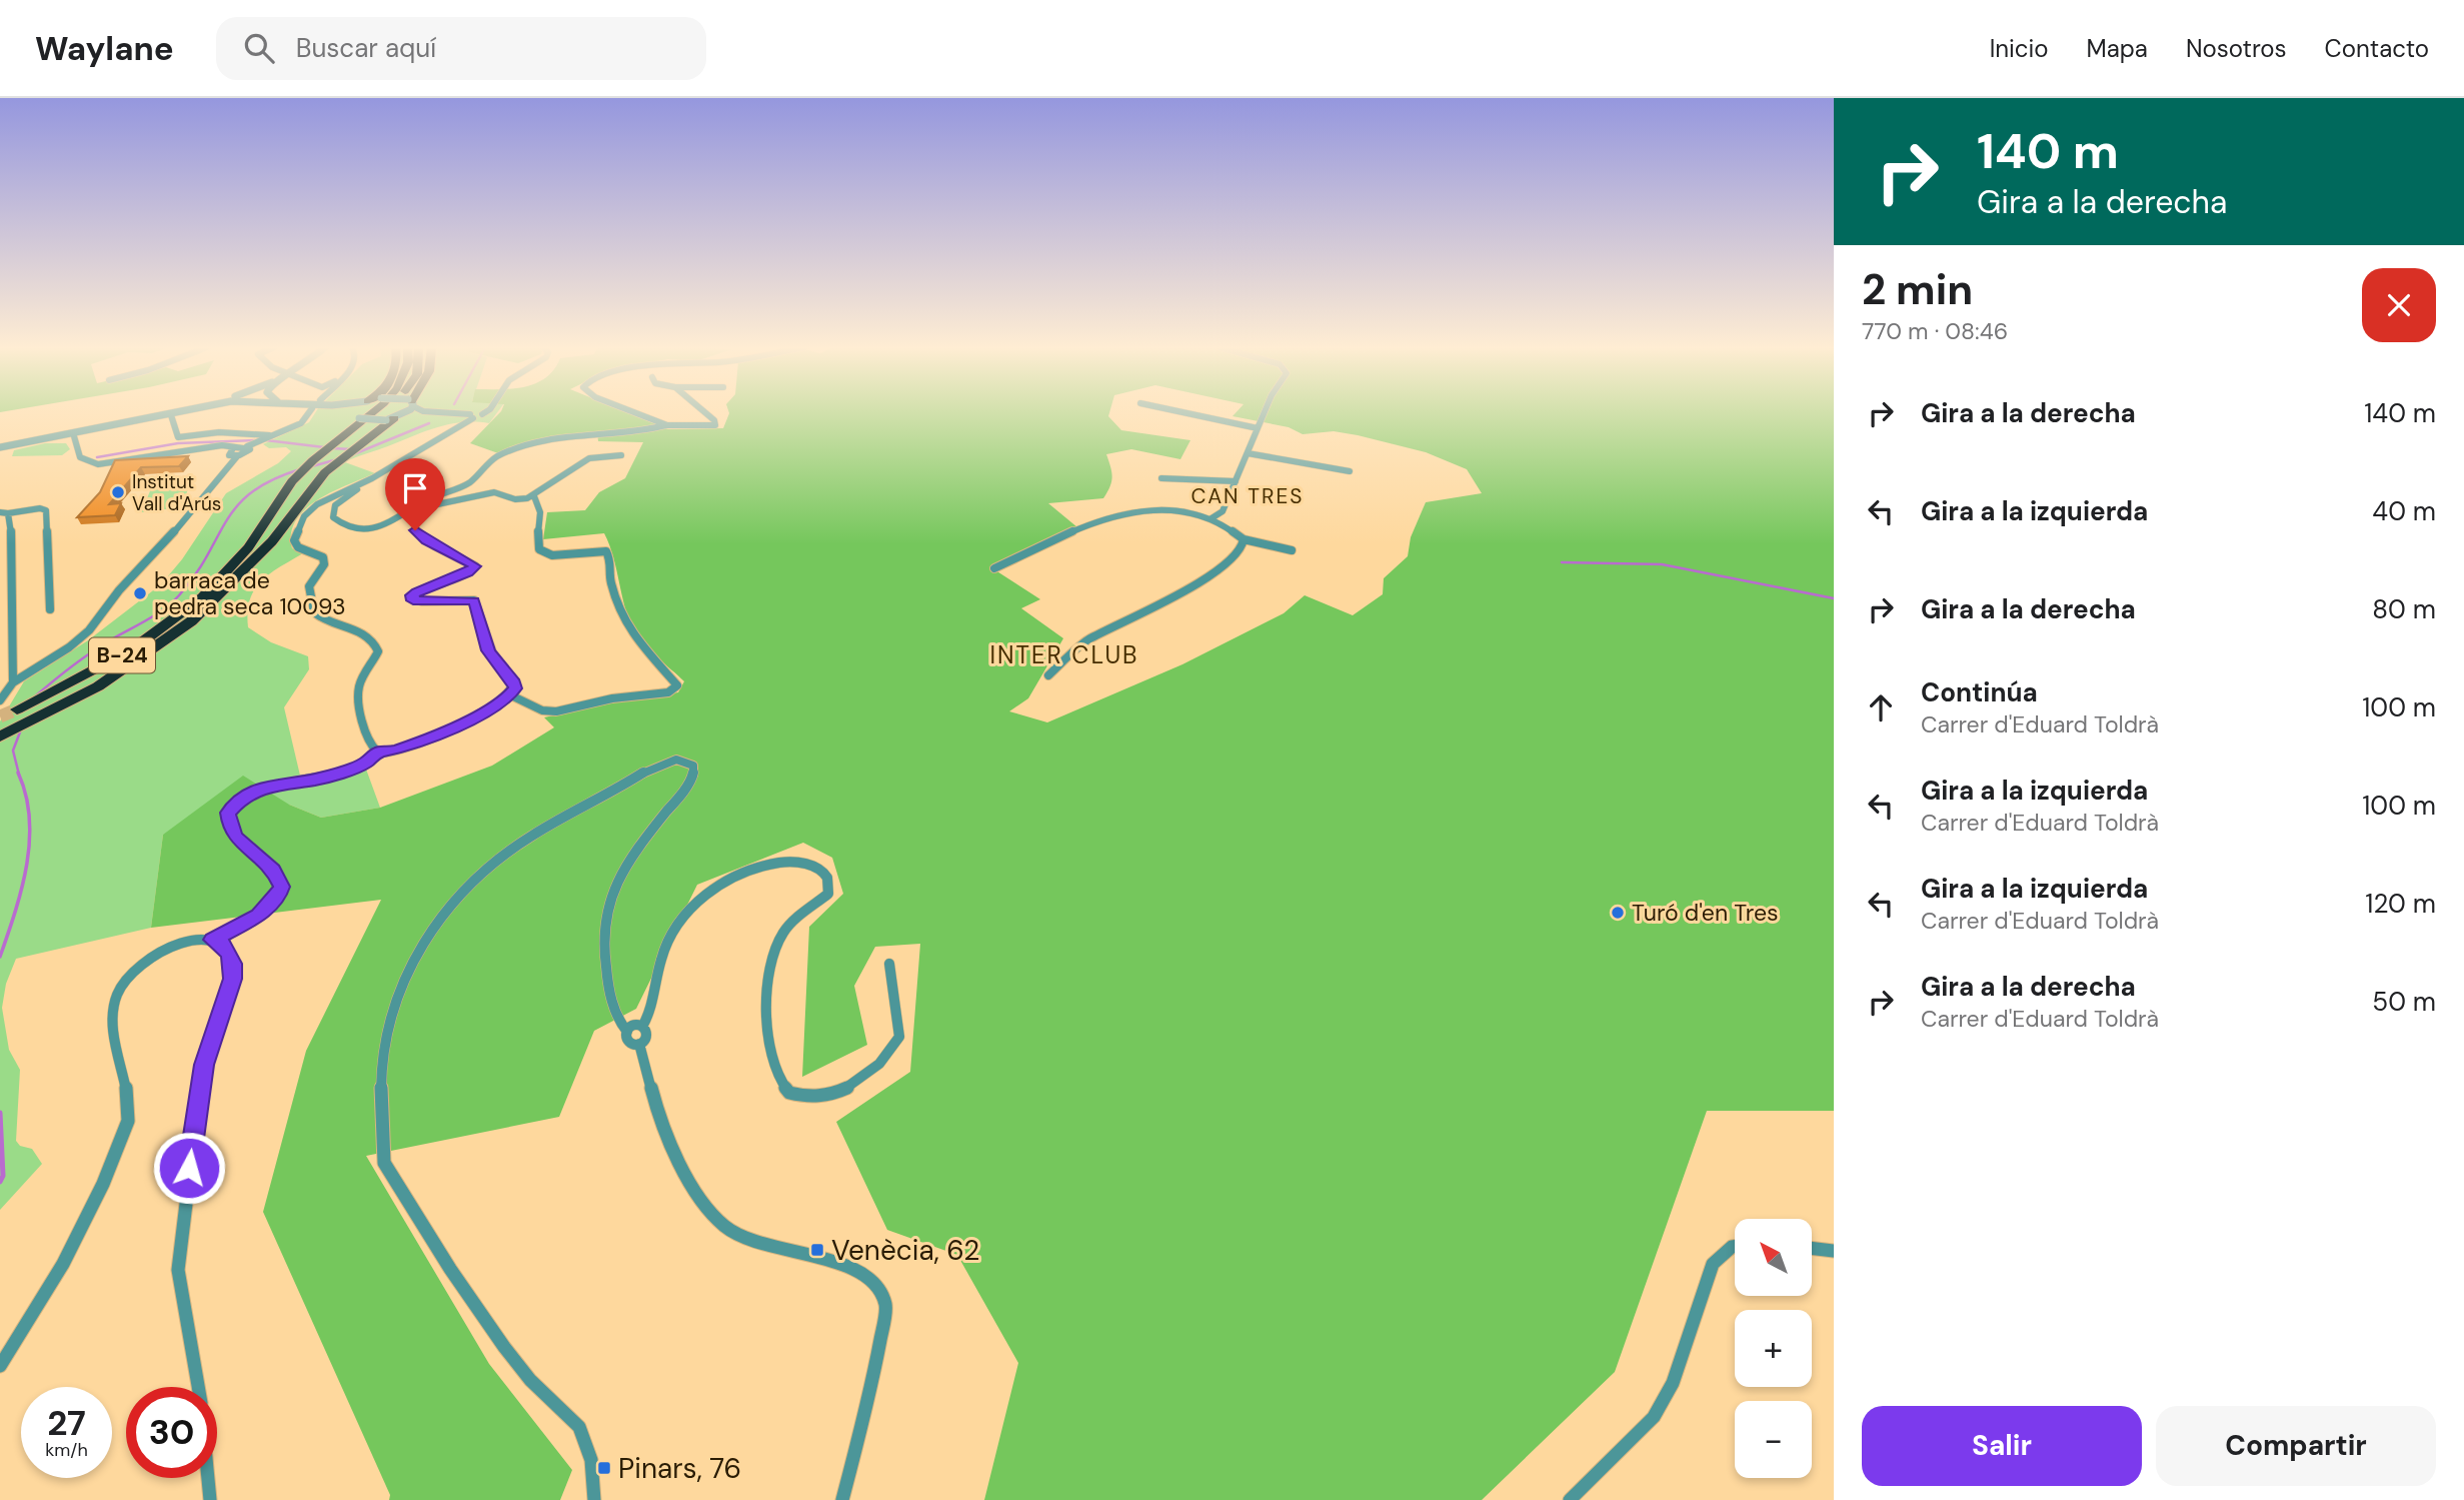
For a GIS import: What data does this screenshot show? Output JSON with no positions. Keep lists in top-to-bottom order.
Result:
{
  "streets": {
    "highway": ["B-24"]
  },
  "districts": ["CAN TRES", "INTER CLUB"],
  "places": {
    "other": ["Institut Vall d'Arús", "barraca de pedra seca 10093", "Turó d'en Tres"],
    "transit": ["Venècia, 62", "Pinars, 76"]
  },
  "north": "top left",
  "page": {
    "header": "Waylane",
    "search": "Buscar aquí",
    "nav": [
      "Inicio",
      "Mapa",
      "Nosotros",
      "Contacto"
    ],
    "turn": ["140 m", "Gira a la derecha"],
    "heading": ["2 min", "770 m · 08:46"],
    "list": [
      {
        "name": "Gira a la derecha",
        "value": "140 m"
      },
      {
        "name": "Gira a la izquierda",
        "value": "40 m"
      },
      {
        "name": "Gira a la derecha",
        "value": "80 m"
      },
      {
        "name": "Continúa",
        "note": "Carrer d'Eduard Toldrà",
        "value": "100 m"
      },
      {
        "name": "Gira a la izquierda",
        "note": "Carrer d'Eduard Toldrà",
        "value": "100 m"
      },
      {
        "name": "Gira a la izquierda",
        "note": "Carrer d'Eduard Toldrà",
        "value": "120 m"
      },
      {
        "name": "Gira a la derecha",
        "note": "Carrer d'Eduard Toldrà",
        "value": "50 m"
      }
    ],
    "map_buttons": ["+", "−"],
    "speed": "27 km/h",
    "limit": "30",
    "buttons": ["Salir", "Compartir"]
  }
}
